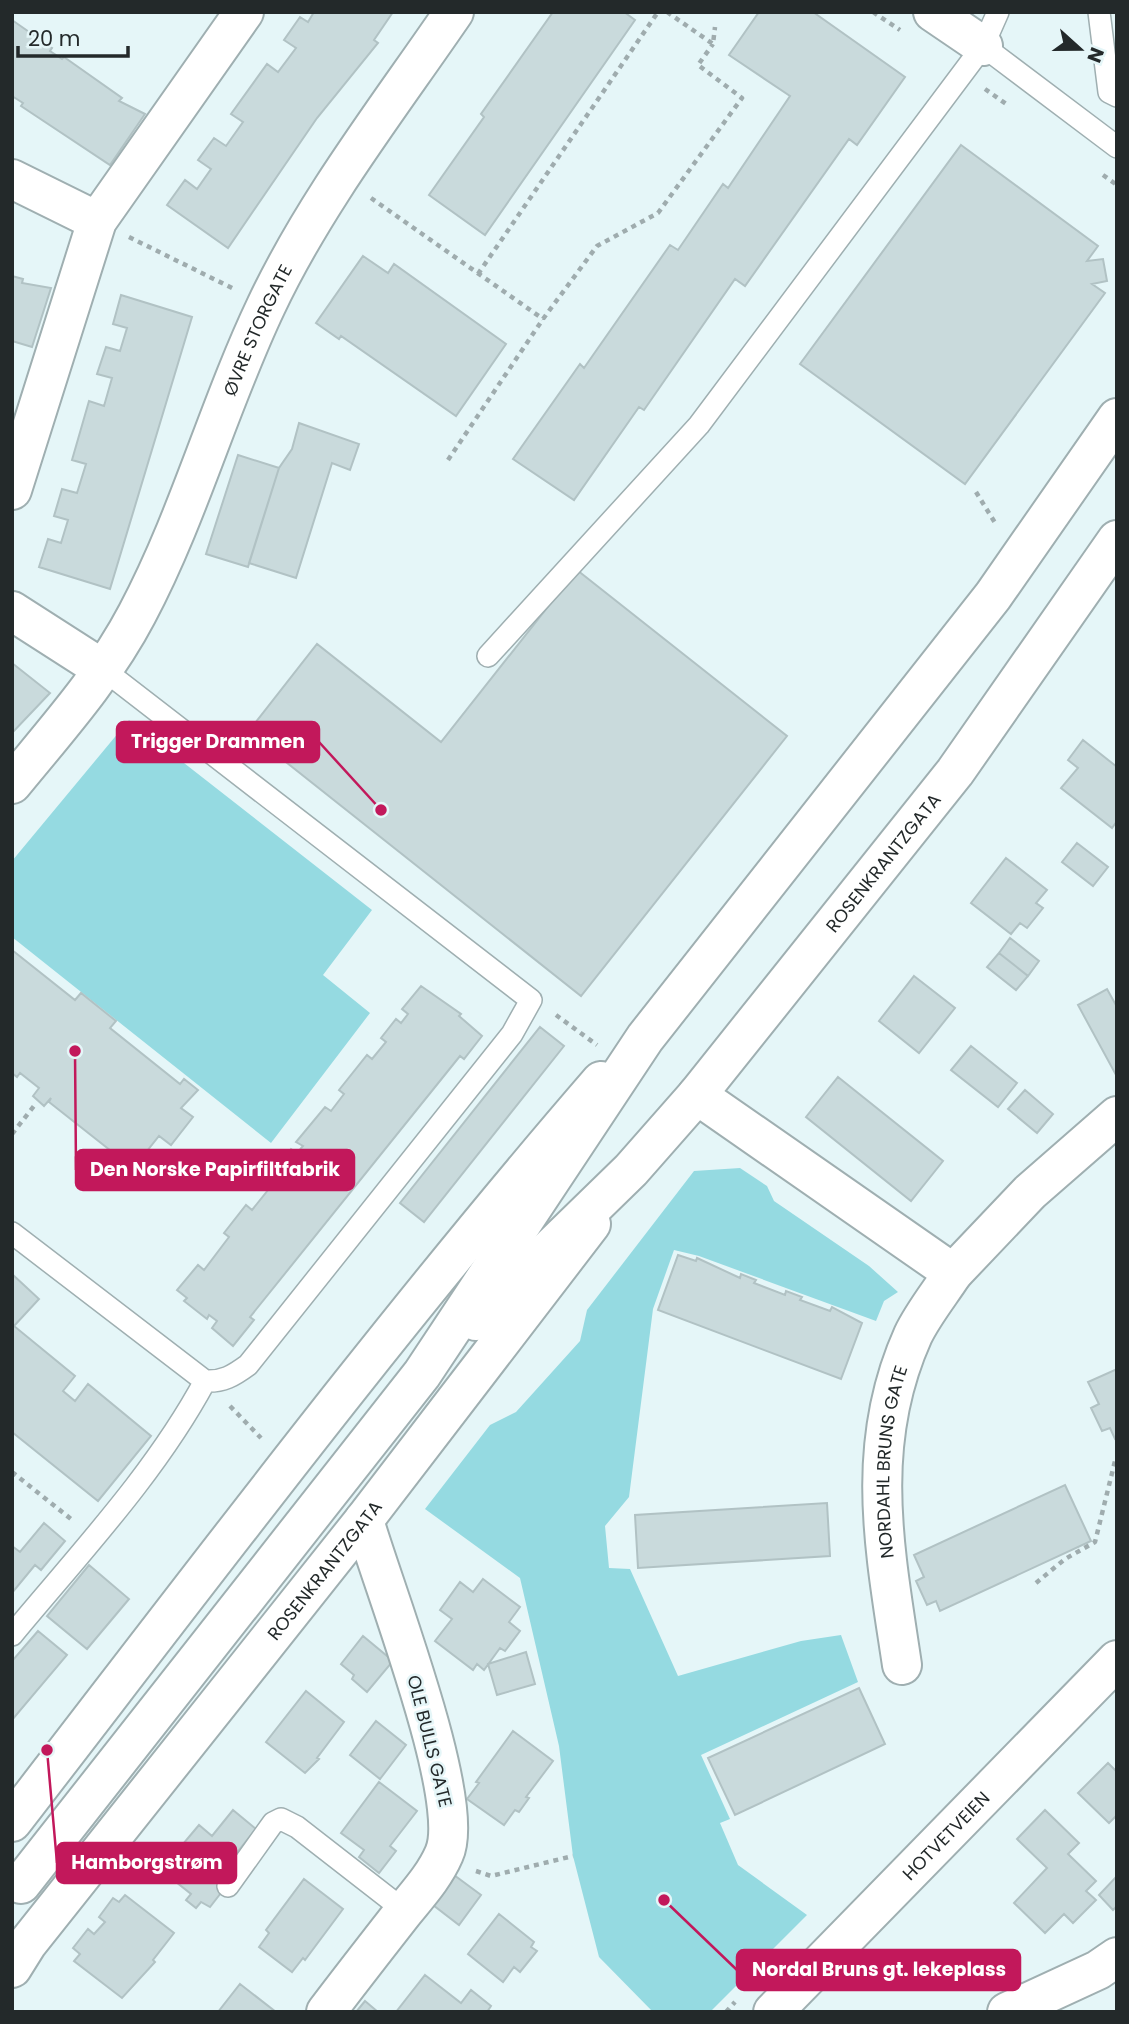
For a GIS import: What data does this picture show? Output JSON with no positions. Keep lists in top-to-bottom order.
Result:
{
  "streets": {
    "street": [
      "ØVRE STORGATE",
      "ROSENKRANTZGATA",
      "NORDAHL BRUNS GATE",
      "OLE BULLS GATE",
      "HOTVETVEIEN"
    ]
  },
  "crossings": [
    ["ROSENKRANTZGATA", "OLE BULLS GATE"]
  ],
  "places": [
    "Trigger Drammen",
    "Den Norske Papirfiltfabrik",
    "Hamborgstrøm",
    "Nordal Bruns gt. lekeplass"
  ],
  "scale_bar": "20 m",
  "north": "right"
}
